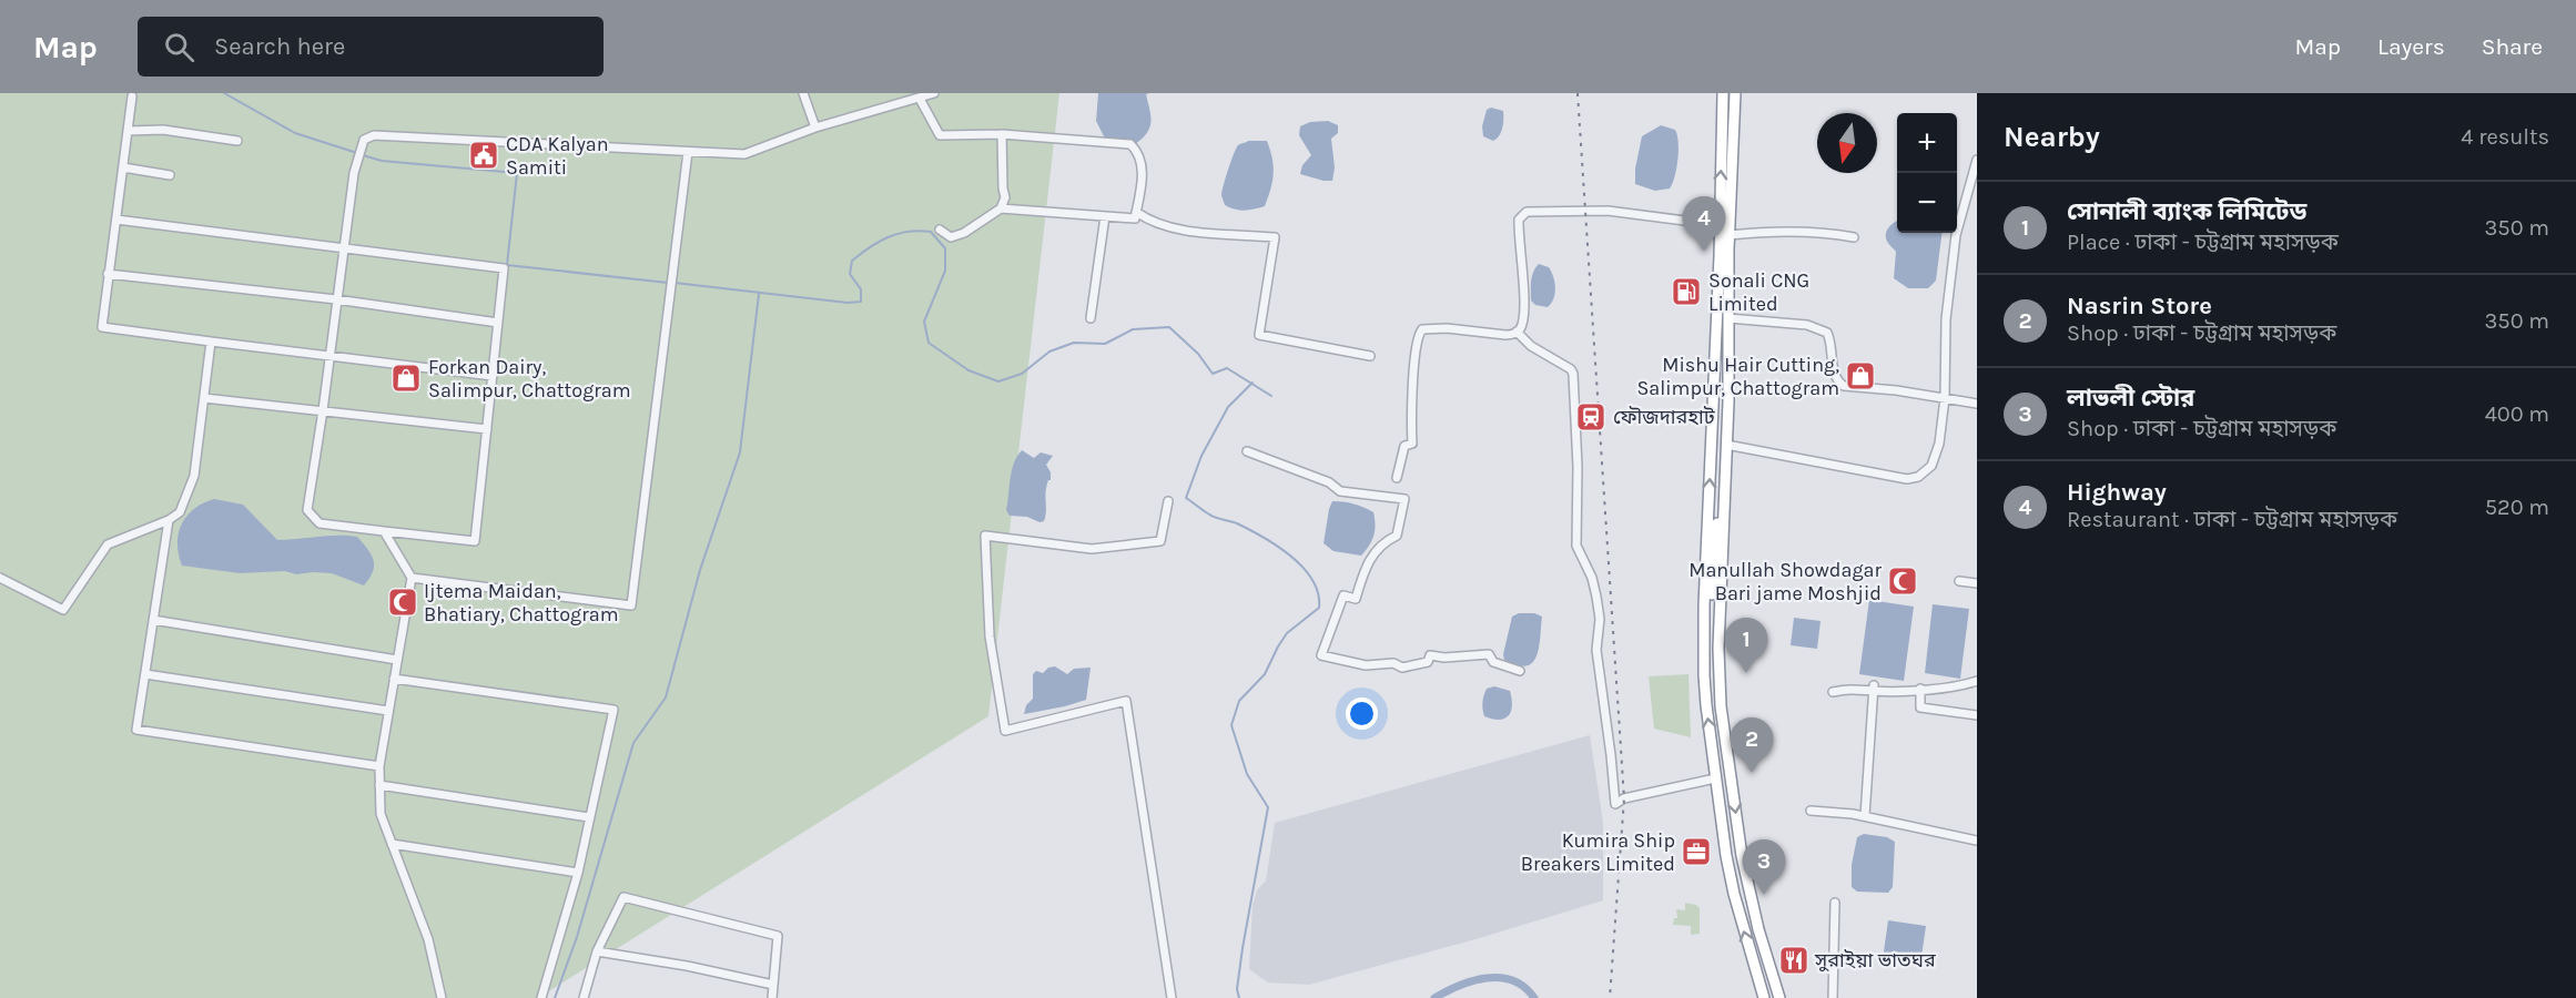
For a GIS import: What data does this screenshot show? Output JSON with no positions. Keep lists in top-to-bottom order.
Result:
{
  "places": {
    "public building": ["CDA Kalyan Samiti"],
    "fuel station": ["Sonali CNG Limited"],
    "shop": ["Mishu Hair Cutting, Salimpur, Chattogram", "Forkan Dairy, Salimpur, Chattogram"],
    "station": ["ফৌজদারহাট"],
    "mosque": ["Manullah Showdagar Bari jame Moshjid", "Ijtema Maidan, Bhatiary, Chattogram"],
    "office": ["Kumira Ship Breakers Limited"],
    "restaurant": ["সুরাইয়া ভাতঘর"]
  },
  "north": "bottom",
  "page": {
    "header": "Map",
    "search": "Search here",
    "nav": ["Map", "Layers", "Share"],
    "heading": ["Nearby", "4 results"],
    "map_buttons": ["+", "−"],
    "list": [
      {
        "mark": "1",
        "name": "সোনালী ব্যাংক লিমিটেড",
        "note": "Place · ঢাকা - চট্টগ্রাম মহাসড়ক",
        "value": "350 m"
      },
      {
        "mark": "2",
        "name": "Nasrin Store",
        "note": "Shop · ঢাকা - চট্টগ্রাম মহাসড়ক",
        "value": "350 m"
      },
      {
        "mark": "3",
        "name": "লাভলী স্টোর",
        "note": "Shop · ঢাকা - চট্টগ্রাম মহাসড়ক",
        "value": "400 m"
      },
      {
        "mark": "4",
        "name": "Highway",
        "note": "Restaurant · ঢাকা - চট্টগ্রাম মহাসড়ক",
        "value": "520 m"
      }
    ],
    "pins": [
      "4",
      "1",
      "2",
      "3"
    ]
  }
}
